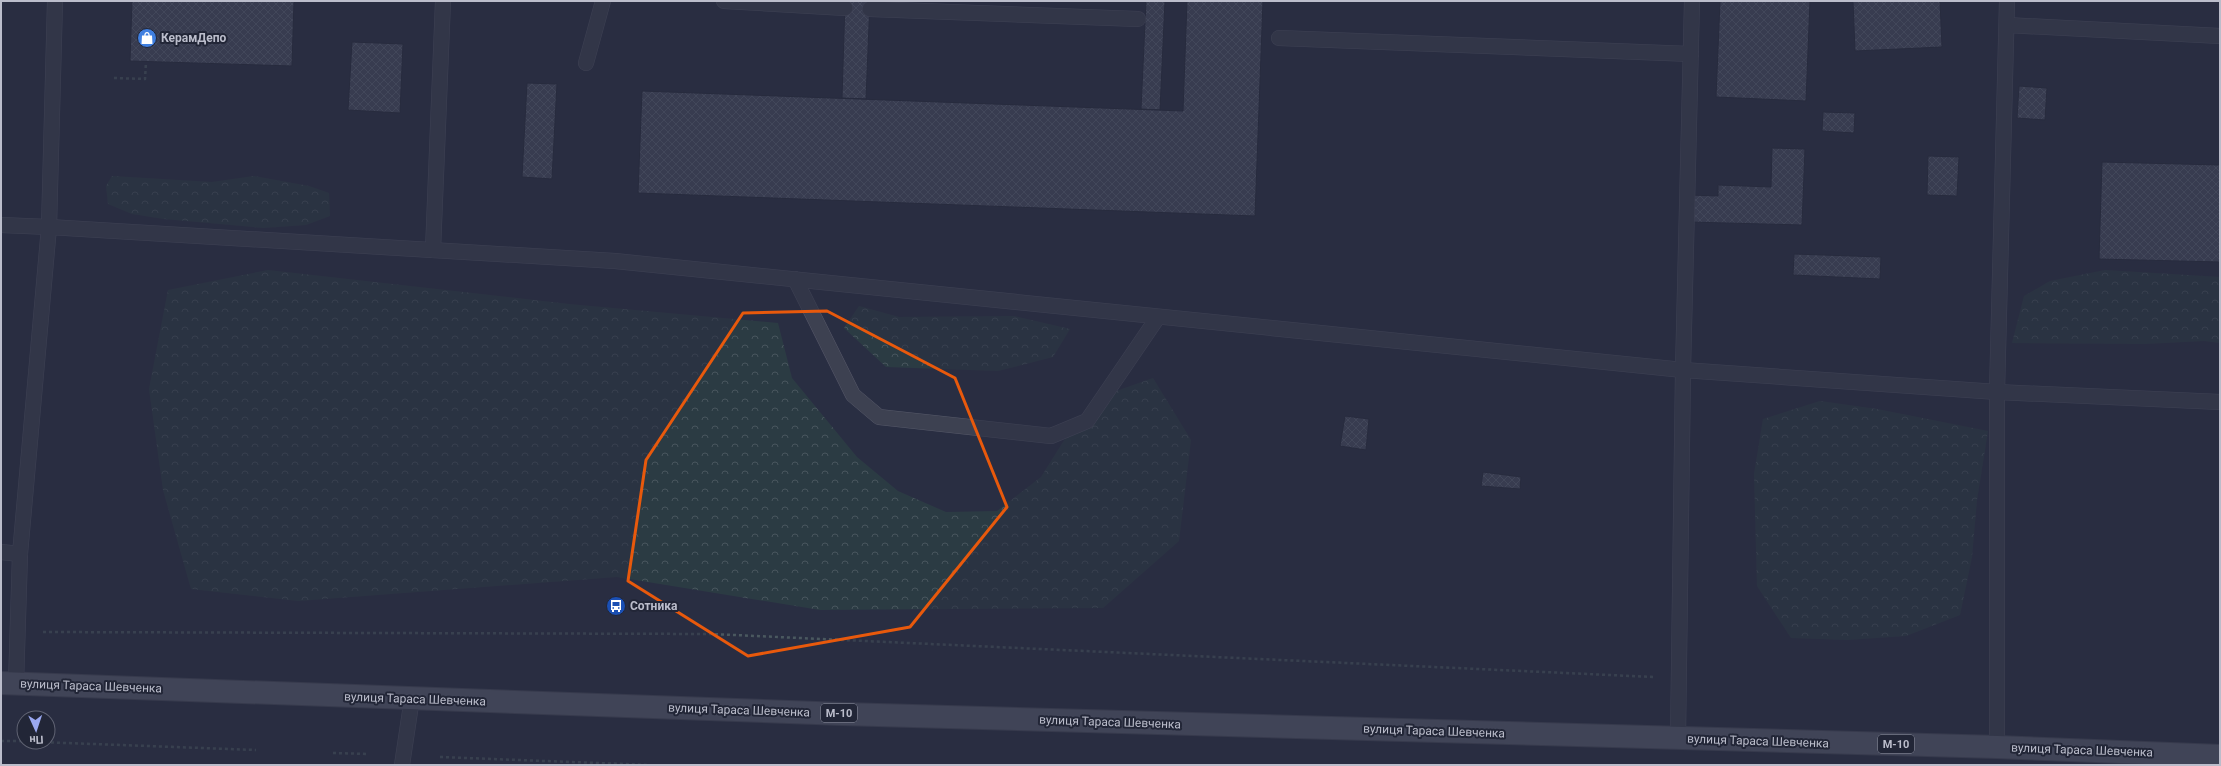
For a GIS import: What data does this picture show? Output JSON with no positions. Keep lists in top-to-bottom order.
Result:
{
  "streets": {
    "main road": ["вулиця Тараса Шевченка", "М-10"]
  },
  "places": {
    "shop": ["КерамДепо"],
    "bus stop": ["Сотника"]
  },
  "north": "bottom"
}
